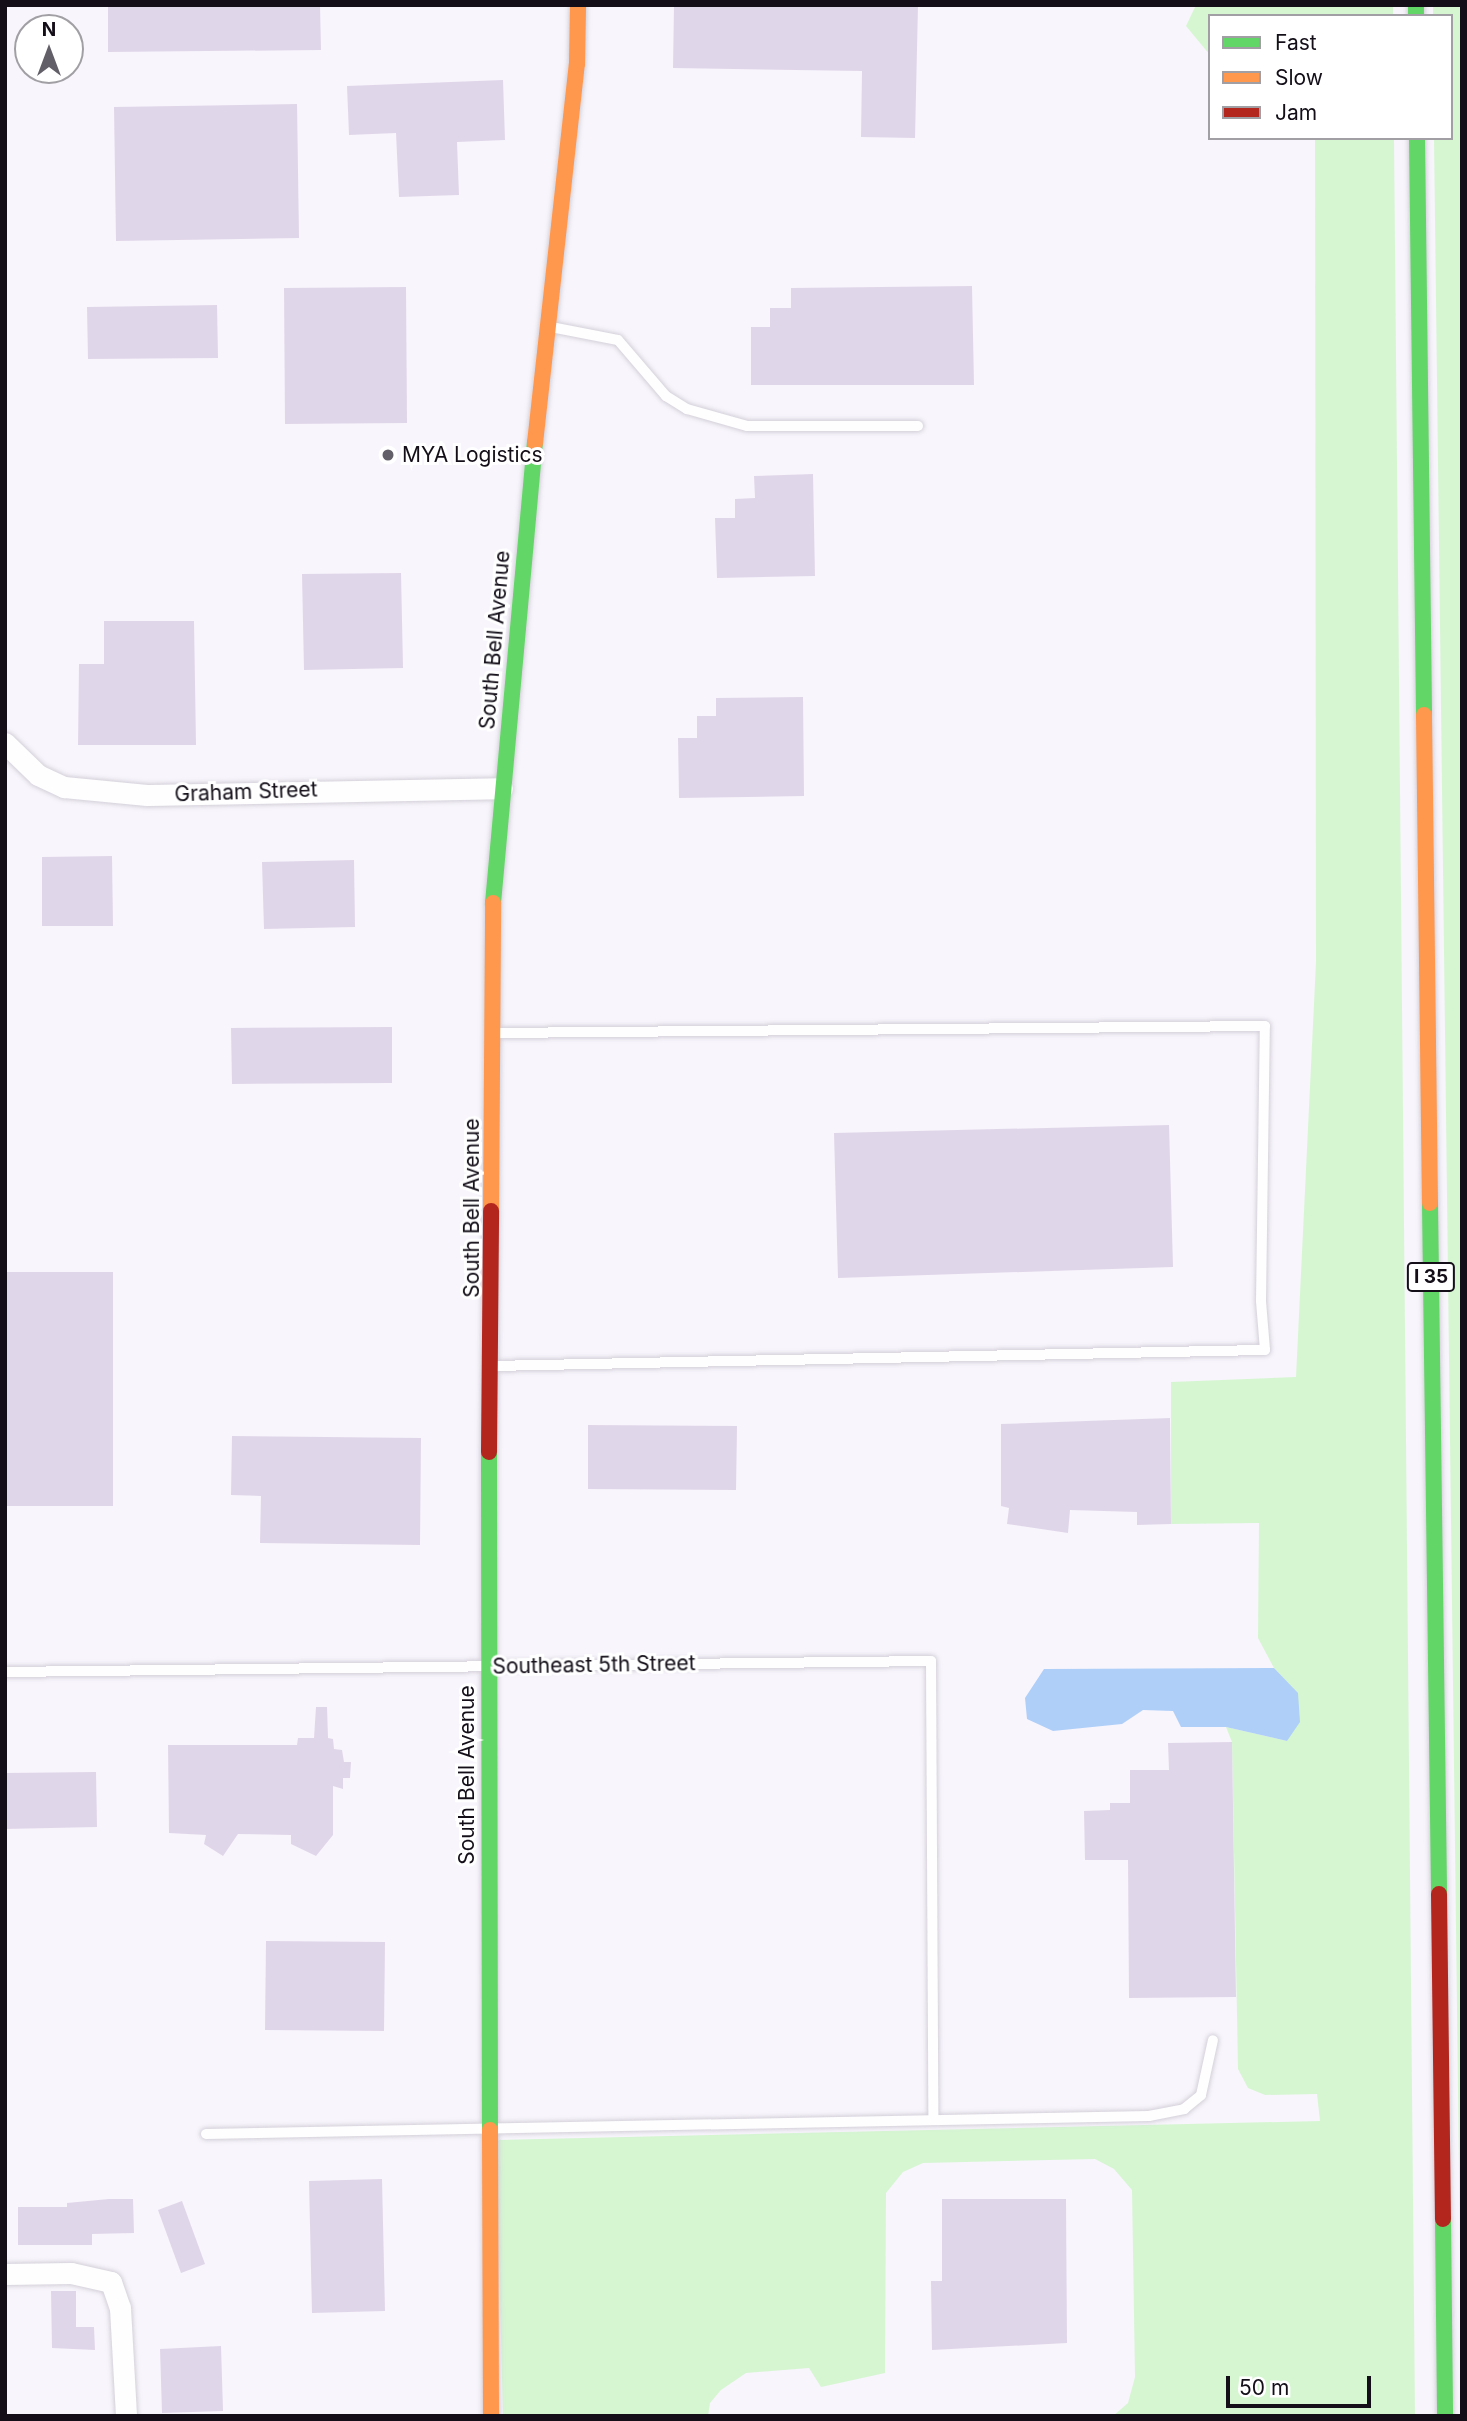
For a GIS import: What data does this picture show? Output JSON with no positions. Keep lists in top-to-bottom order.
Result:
{
  "streets": {
    "main road": ["South Bell Avenue", "I 35"],
    "street": ["Graham Street"],
    "lane": ["Southeast 5th Street"]
  },
  "crossings": [
    ["South Bell Avenue", "Graham Street"],
    ["South Bell Avenue", "Southeast 5th Street"]
  ],
  "places": ["MYA Logistics"],
  "legend": ["Fast", "Slow", "Jam"],
  "scale_bar": "50 m",
  "north": "top"
}
